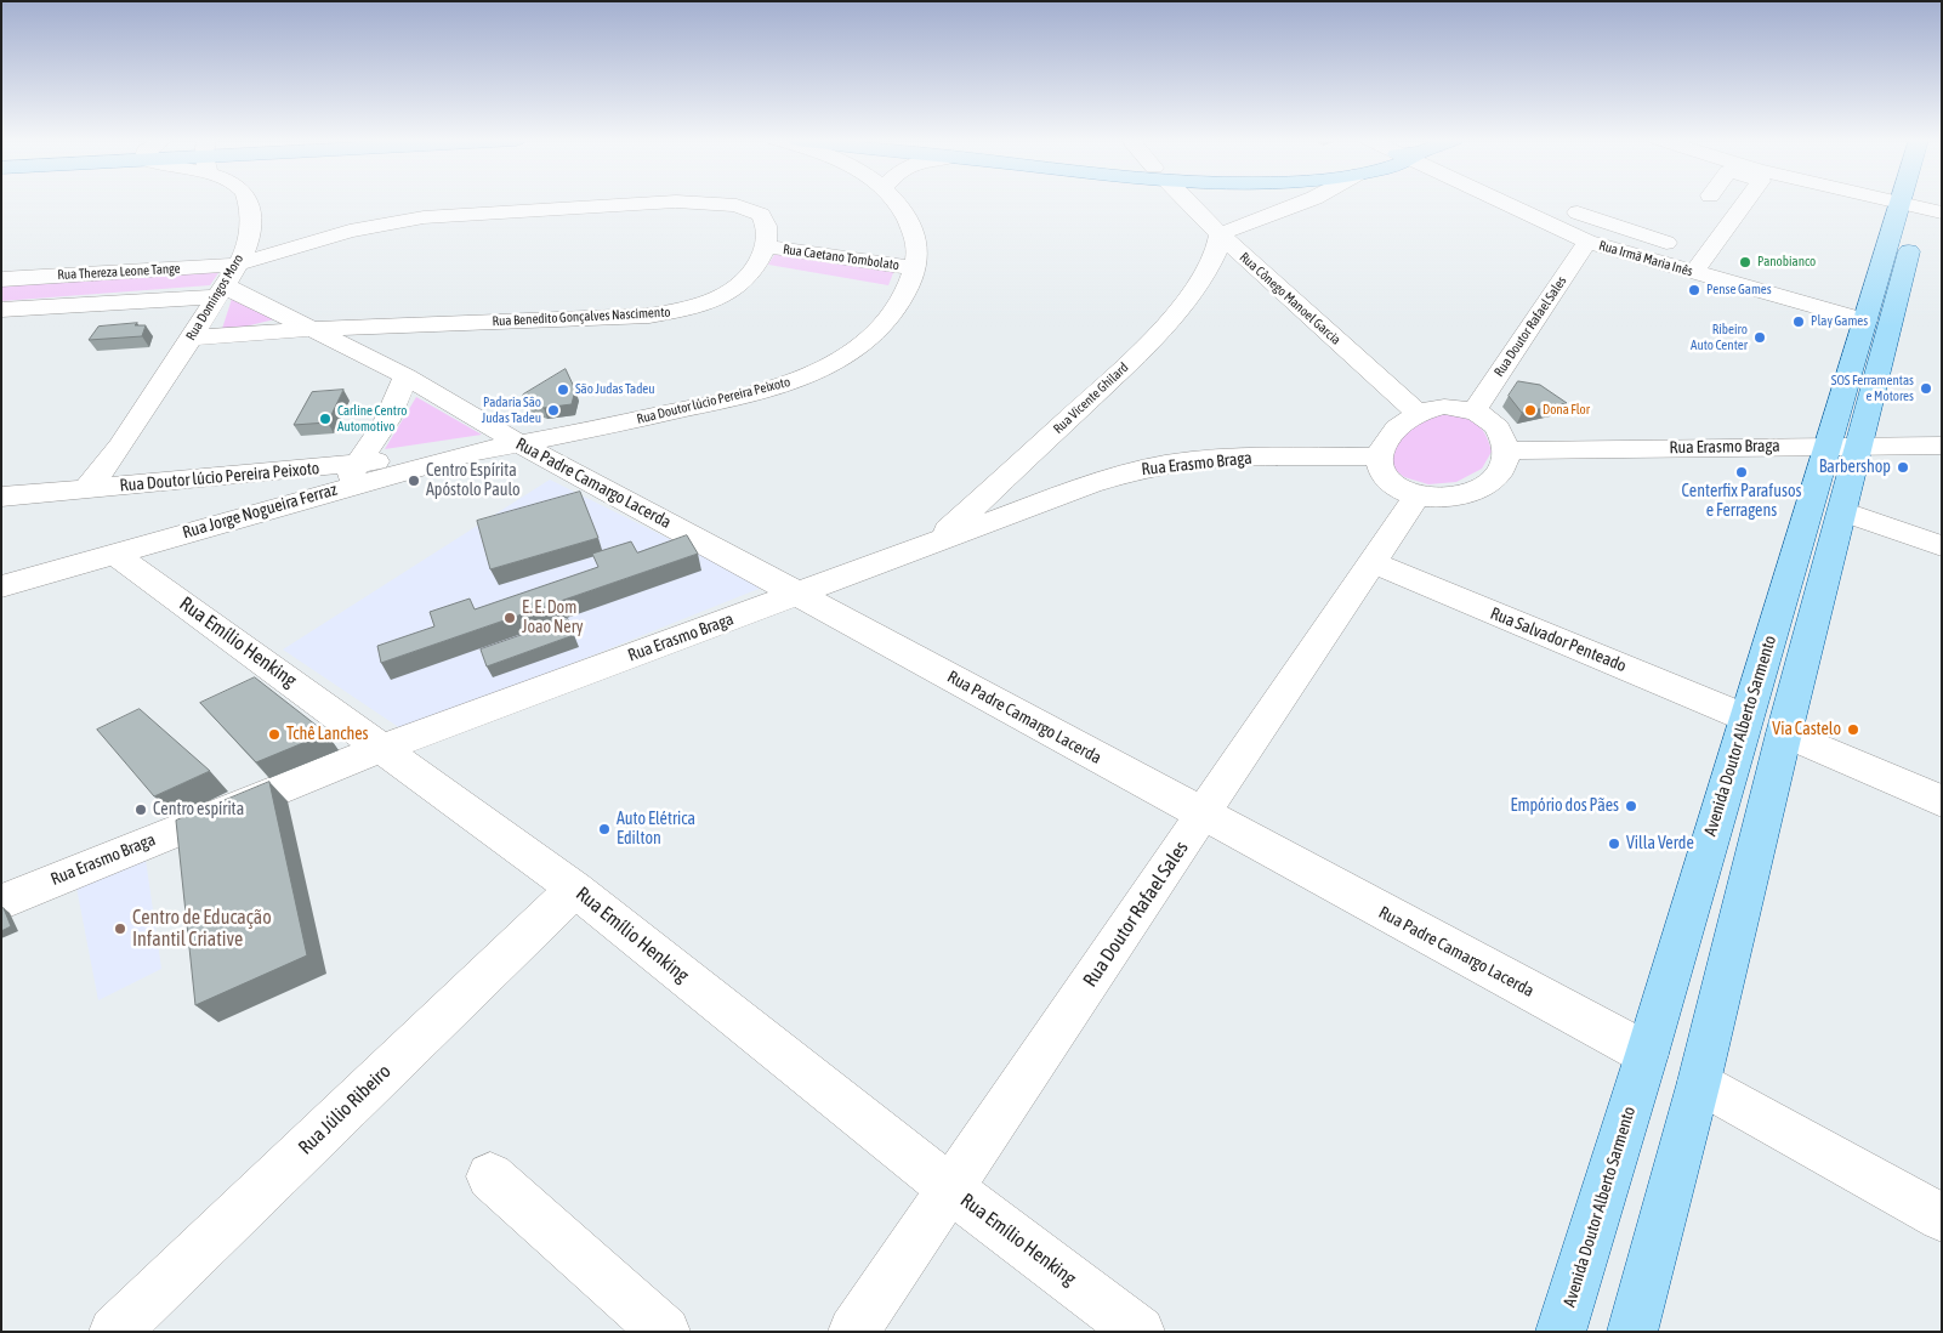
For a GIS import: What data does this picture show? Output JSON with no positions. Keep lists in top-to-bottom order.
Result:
{
  "streets": {
    "main road": ["Avenida Doutor Alberto Sarmento"],
    "street": [
      "Rua Caetano Tombolato",
      "Rua Irmã Maria Inês",
      "Rua Thereza Leone Tange",
      "Rua Domingos Moro",
      "Rua Cônego Manoel Garcia",
      "Rua Benedito Gonçalves Nascimento",
      "Rua Doutor Rafael Sales",
      "Rua Vicente Ghilard",
      "Rua Doutor lúcio Pereira Peixoto",
      "Rua Erasmo Braga",
      "Rua Padre Camargo Lacerda",
      "Rua Jorge Nogueira Ferraz",
      "Rua Salvador Penteado",
      "Rua Emílio Henking",
      "Rua Júlio Ribeiro"
    ]
  },
  "crossings": [
    ["Rua Caetano Tombolato", "Rua Benedito Gonçalves Nascimento"],
    ["Rua Caetano Tombolato", "Rua Doutor lúcio Pereira Peixoto"],
    ["Rua Irmã Maria Inês", "Rua Doutor Rafael Sales"],
    ["Rua Irmã Maria Inês", "Avenida Doutor Alberto Sarmento"],
    ["Rua Thereza Leone Tange", "Rua Domingos Moro"],
    ["Rua Thereza Leone Tange", "Rua Padre Camargo Lacerda"],
    ["Rua Domingos Moro", "Rua Benedito Gonçalves Nascimento"],
    ["Rua Domingos Moro", "Rua Doutor lúcio Pereira Peixoto"],
    ["Rua Domingos Moro", "Rua Padre Camargo Lacerda"],
    ["Rua Cônego Manoel Garcia", "Rua Doutor Rafael Sales"],
    ["Rua Cônego Manoel Garcia", "Rua Vicente Ghilard"],
    ["Rua Cônego Manoel Garcia", "Rua Erasmo Braga"],
    ["Rua Benedito Gonçalves Nascimento", "Rua Padre Camargo Lacerda"],
    ["Rua Doutor Rafael Sales", "Rua Erasmo Braga"],
    ["Rua Doutor Rafael Sales", "Rua Padre Camargo Lacerda"],
    ["Rua Doutor Rafael Sales", "Rua Salvador Penteado"],
    ["Rua Doutor Rafael Sales", "Rua Emílio Henking"],
    ["Rua Vicente Ghilard", "Rua Erasmo Braga"],
    ["Rua Doutor lúcio Pereira Peixoto", "Rua Padre Camargo Lacerda"],
    ["Rua Doutor lúcio Pereira Peixoto", "Rua Jorge Nogueira Ferraz"],
    ["Rua Erasmo Braga", "Rua Padre Camargo Lacerda"],
    ["Rua Erasmo Braga", "Rua Emílio Henking"],
    ["Rua Erasmo Braga", "Avenida Doutor Alberto Sarmento"],
    ["Rua Padre Camargo Lacerda", "Rua Jorge Nogueira Ferraz"],
    ["Rua Padre Camargo Lacerda", "Avenida Doutor Alberto Sarmento"],
    ["Rua Jorge Nogueira Ferraz", "Rua Emílio Henking"],
    ["Rua Salvador Penteado", "Avenida Doutor Alberto Sarmento"],
    ["Rua Emílio Henking", "Rua Júlio Ribeiro"]
  ],
  "places": [
    "Panobianco",
    "Pense Games",
    "Play Games",
    "Ribeiro Auto Center",
    "SOS Ferramentas e Motores",
    "São Judas Tadeu",
    "Padaria São Judas Tadeu",
    "Dona Flor",
    "Carline Centro Automotivo",
    "Barbershop",
    "Centerfix Parafusos e Ferragens",
    "Centro Espírita Apóstolo Paulo",
    "E. E. Dom Joao Nery",
    "Via Castelo",
    "Tchê Lanches",
    "Empório dos Pães",
    "Centro espírita",
    "Auto Elétrica Edilton",
    "Villa Verde",
    "Centro de Educação Infantil Criative"
  ]
}
